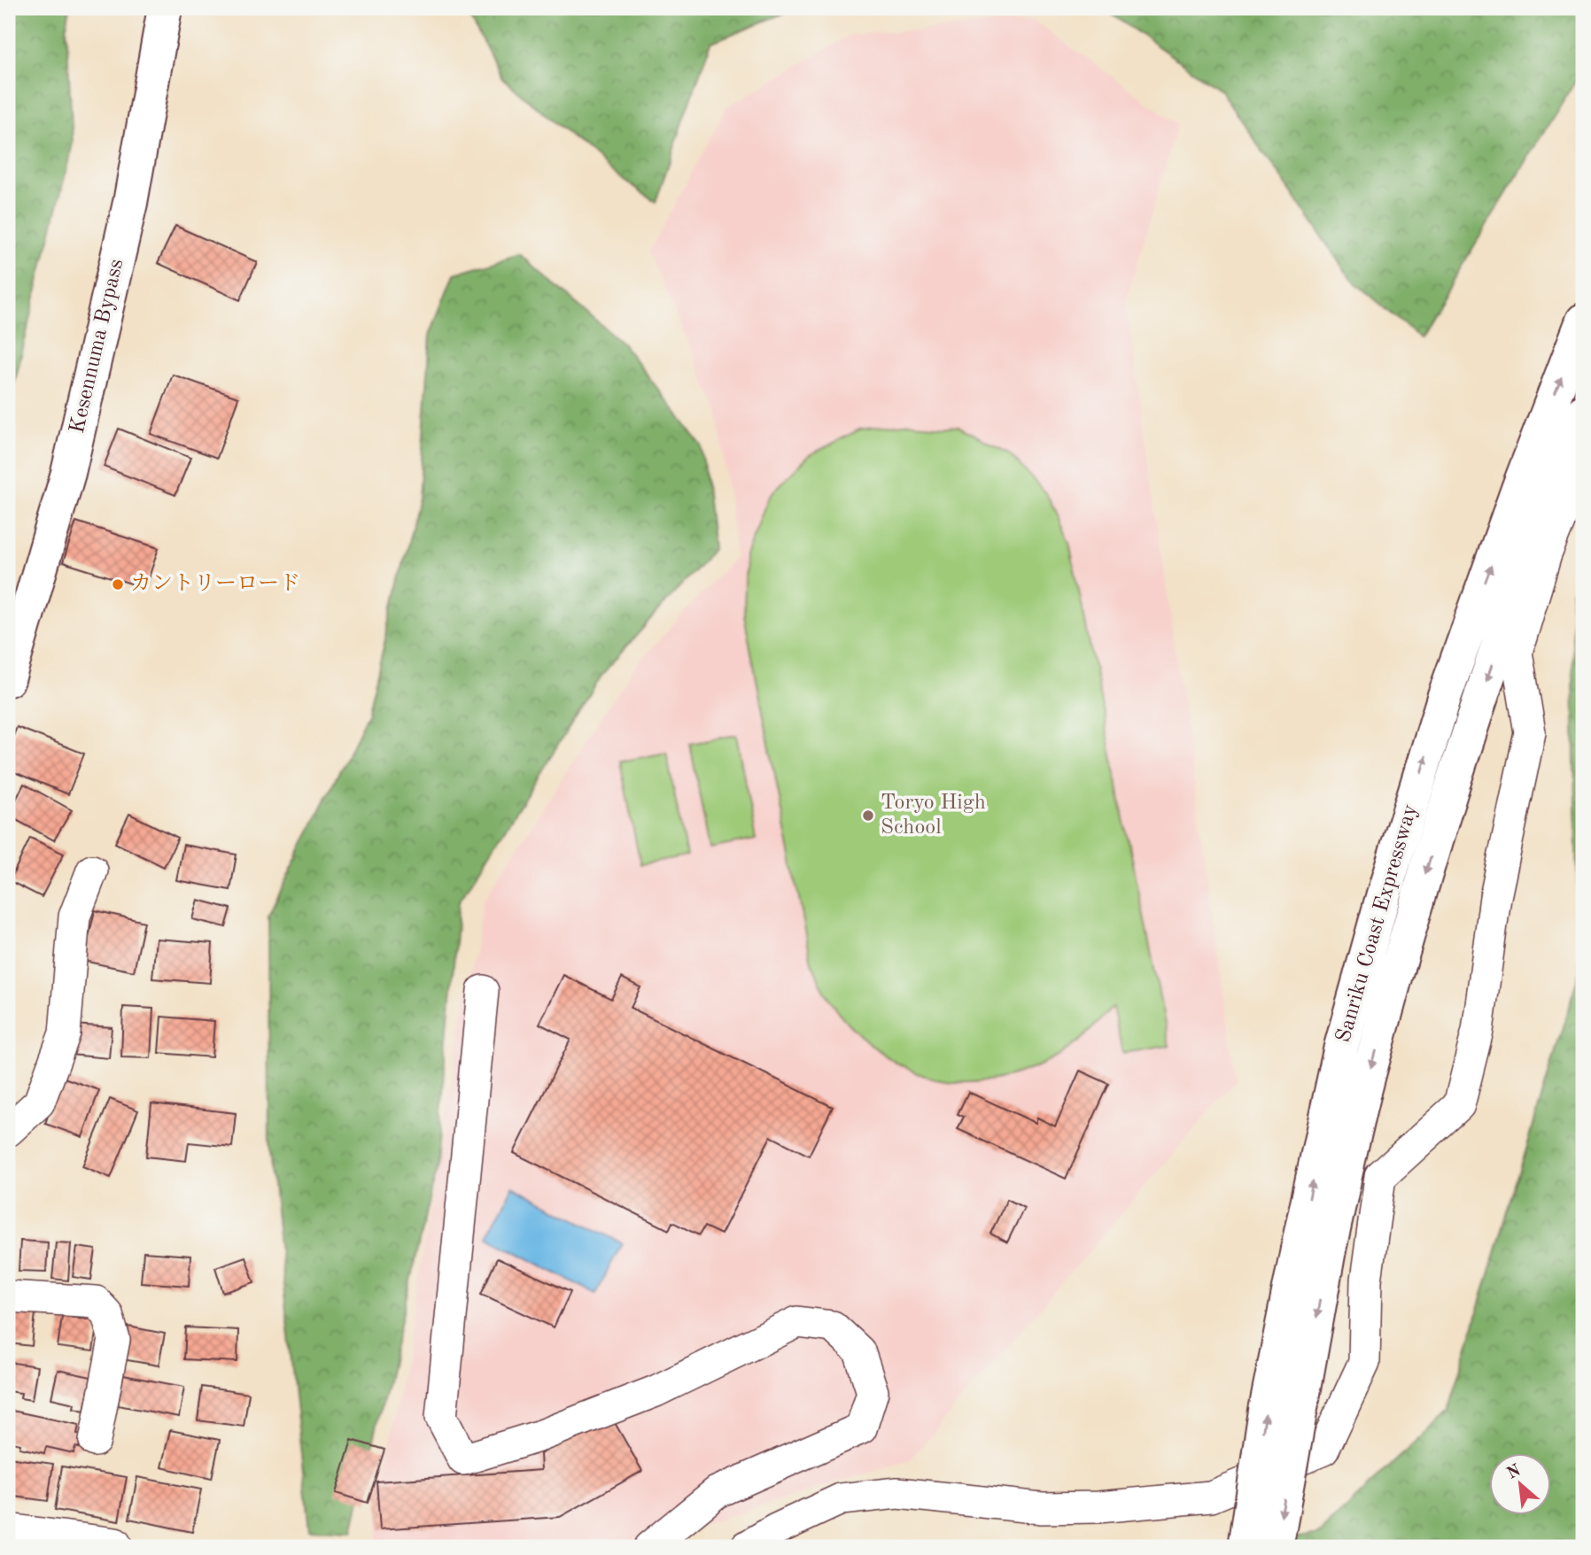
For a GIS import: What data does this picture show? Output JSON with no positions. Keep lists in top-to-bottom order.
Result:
{
  "streets": {
    "highway": ["Kesennuma Bypass", "Sanriku Coast Expressway"]
  },
  "places": ["カントリーロード", "Toryo High School"],
  "north": "top left"
}
